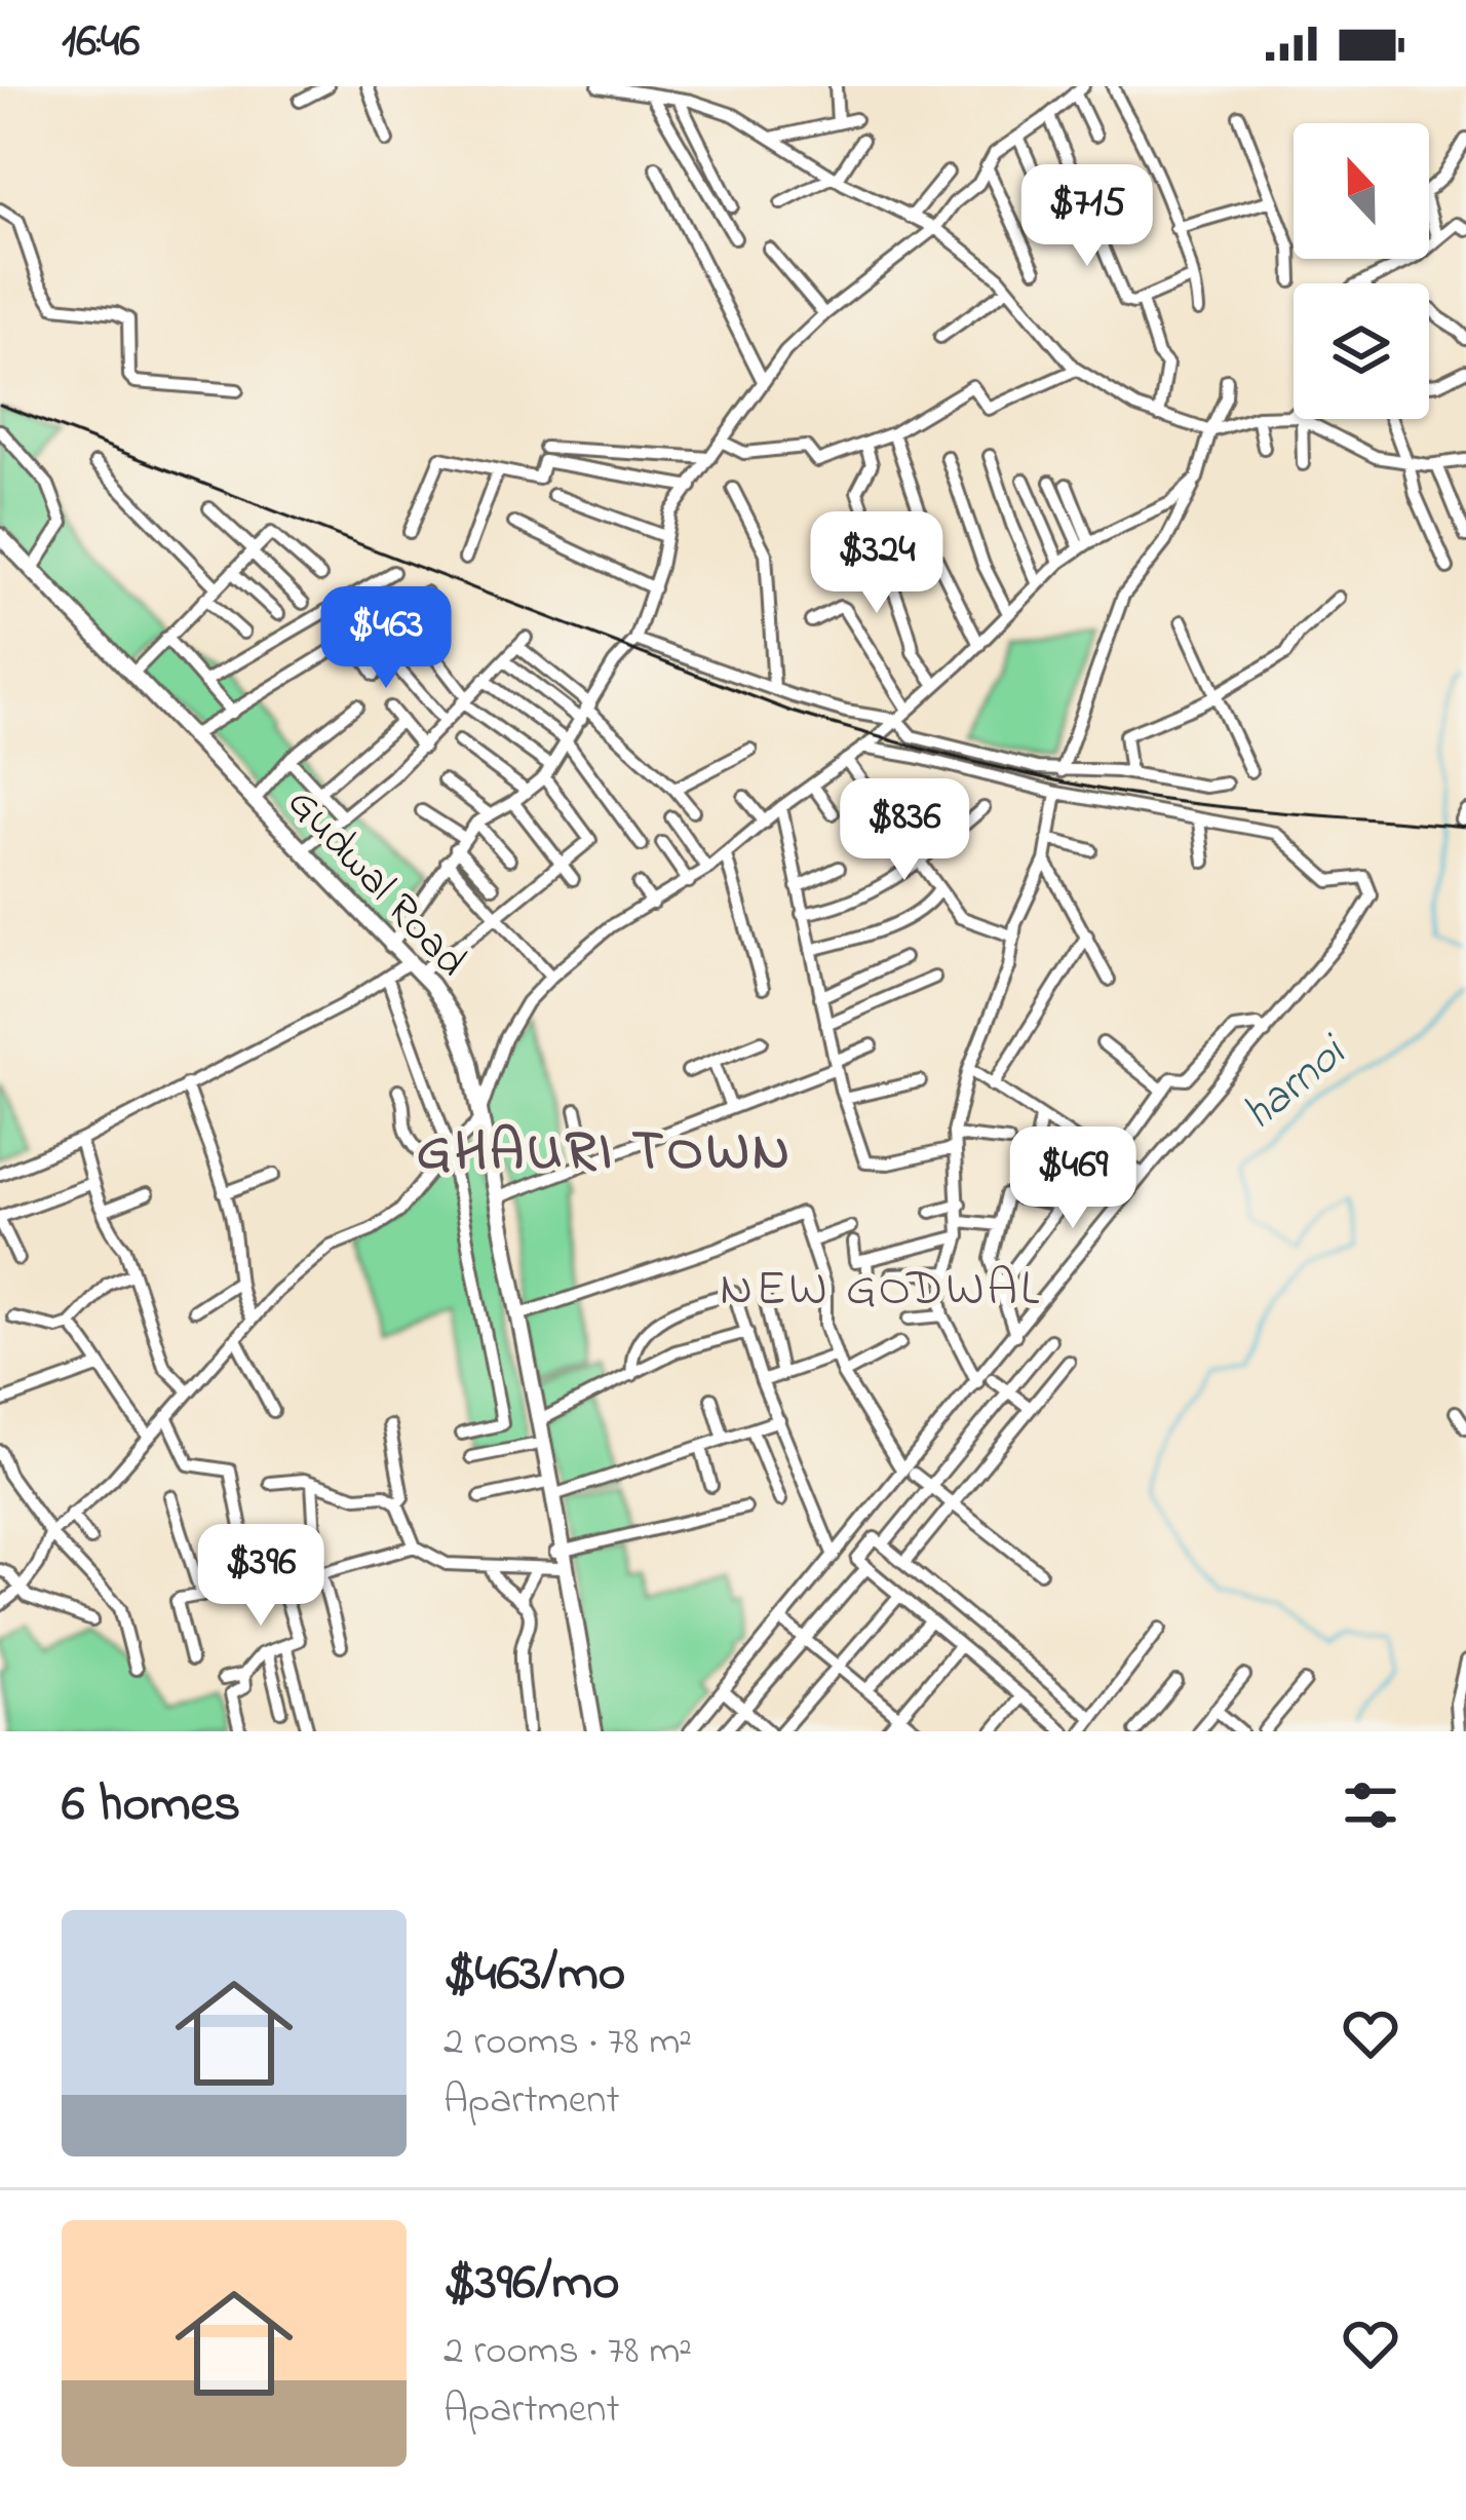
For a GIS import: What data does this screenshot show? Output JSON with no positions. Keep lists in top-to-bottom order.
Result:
{
  "streets": {
    "main road": ["Gudwal Road"]
  },
  "districts": ["GHAURI TOWN", "NEW GODWAL"],
  "water": ["harnoi"],
  "north": "top",
  "page": {
    "status": "16:46",
    "price": [
      "$715",
      "$324",
      "$463",
      "$836",
      "$469",
      "$396"
    ],
    "heading": "6 homes",
    "list": [
      {
        "name": "$463/mo",
        "note": "2 rooms · 78 m² · Apartment"
      },
      {
        "name": "$396/mo",
        "note": "2 rooms · 78 m² · Apartment"
      }
    ]
  }
}
